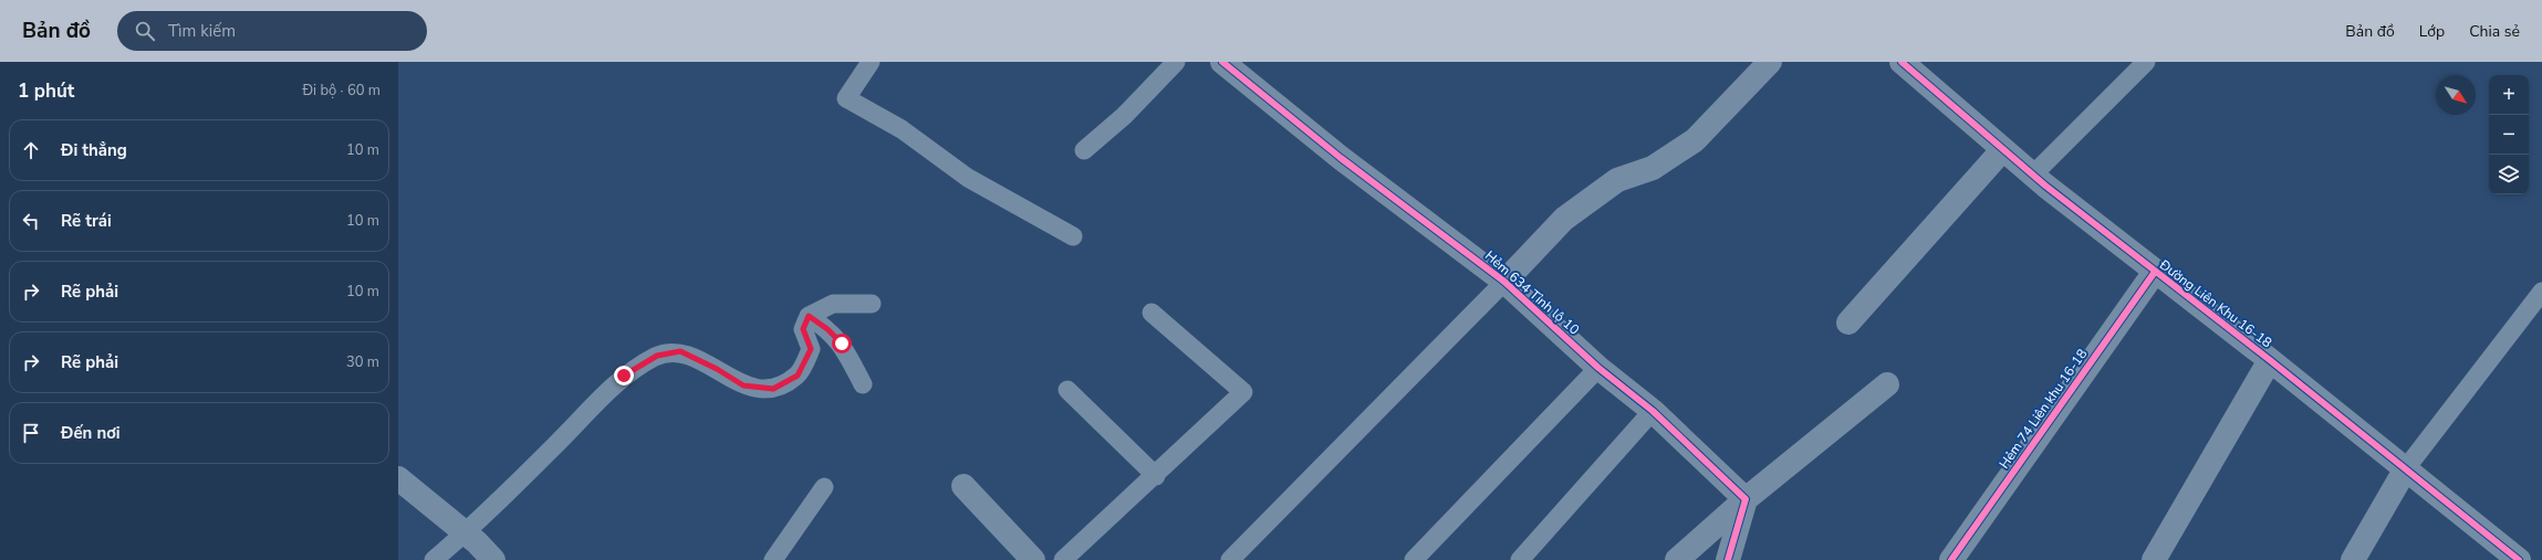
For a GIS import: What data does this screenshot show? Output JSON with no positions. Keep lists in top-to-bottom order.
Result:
{
  "streets": {
    "street": ["Hẻm 634 Tỉnh lộ 10", "Đường Liên Khu 16-18", "Hẻm 74 Liên khu 16-18"]
  },
  "crossings": [
    ["Đường Liên Khu 16-18", "Hẻm 74 Liên khu 16-18"]
  ],
  "north": "bottom right",
  "page": {
    "header": "Bản đồ",
    "search": "Tìm kiếm",
    "nav": ["Bản đồ", "Lớp", "Chia sẻ"],
    "heading": ["1 phút", "Đi bộ · 60 m"],
    "map_buttons": ["+", "−"],
    "list": [
      ["Đi thẳng", "10 m"],
      ["Rẽ trái", "10 m"],
      ["Rẽ phải", "10 m"],
      ["Rẽ phải", "30 m"],
      "Đến nơi"
    ]
  }
}
